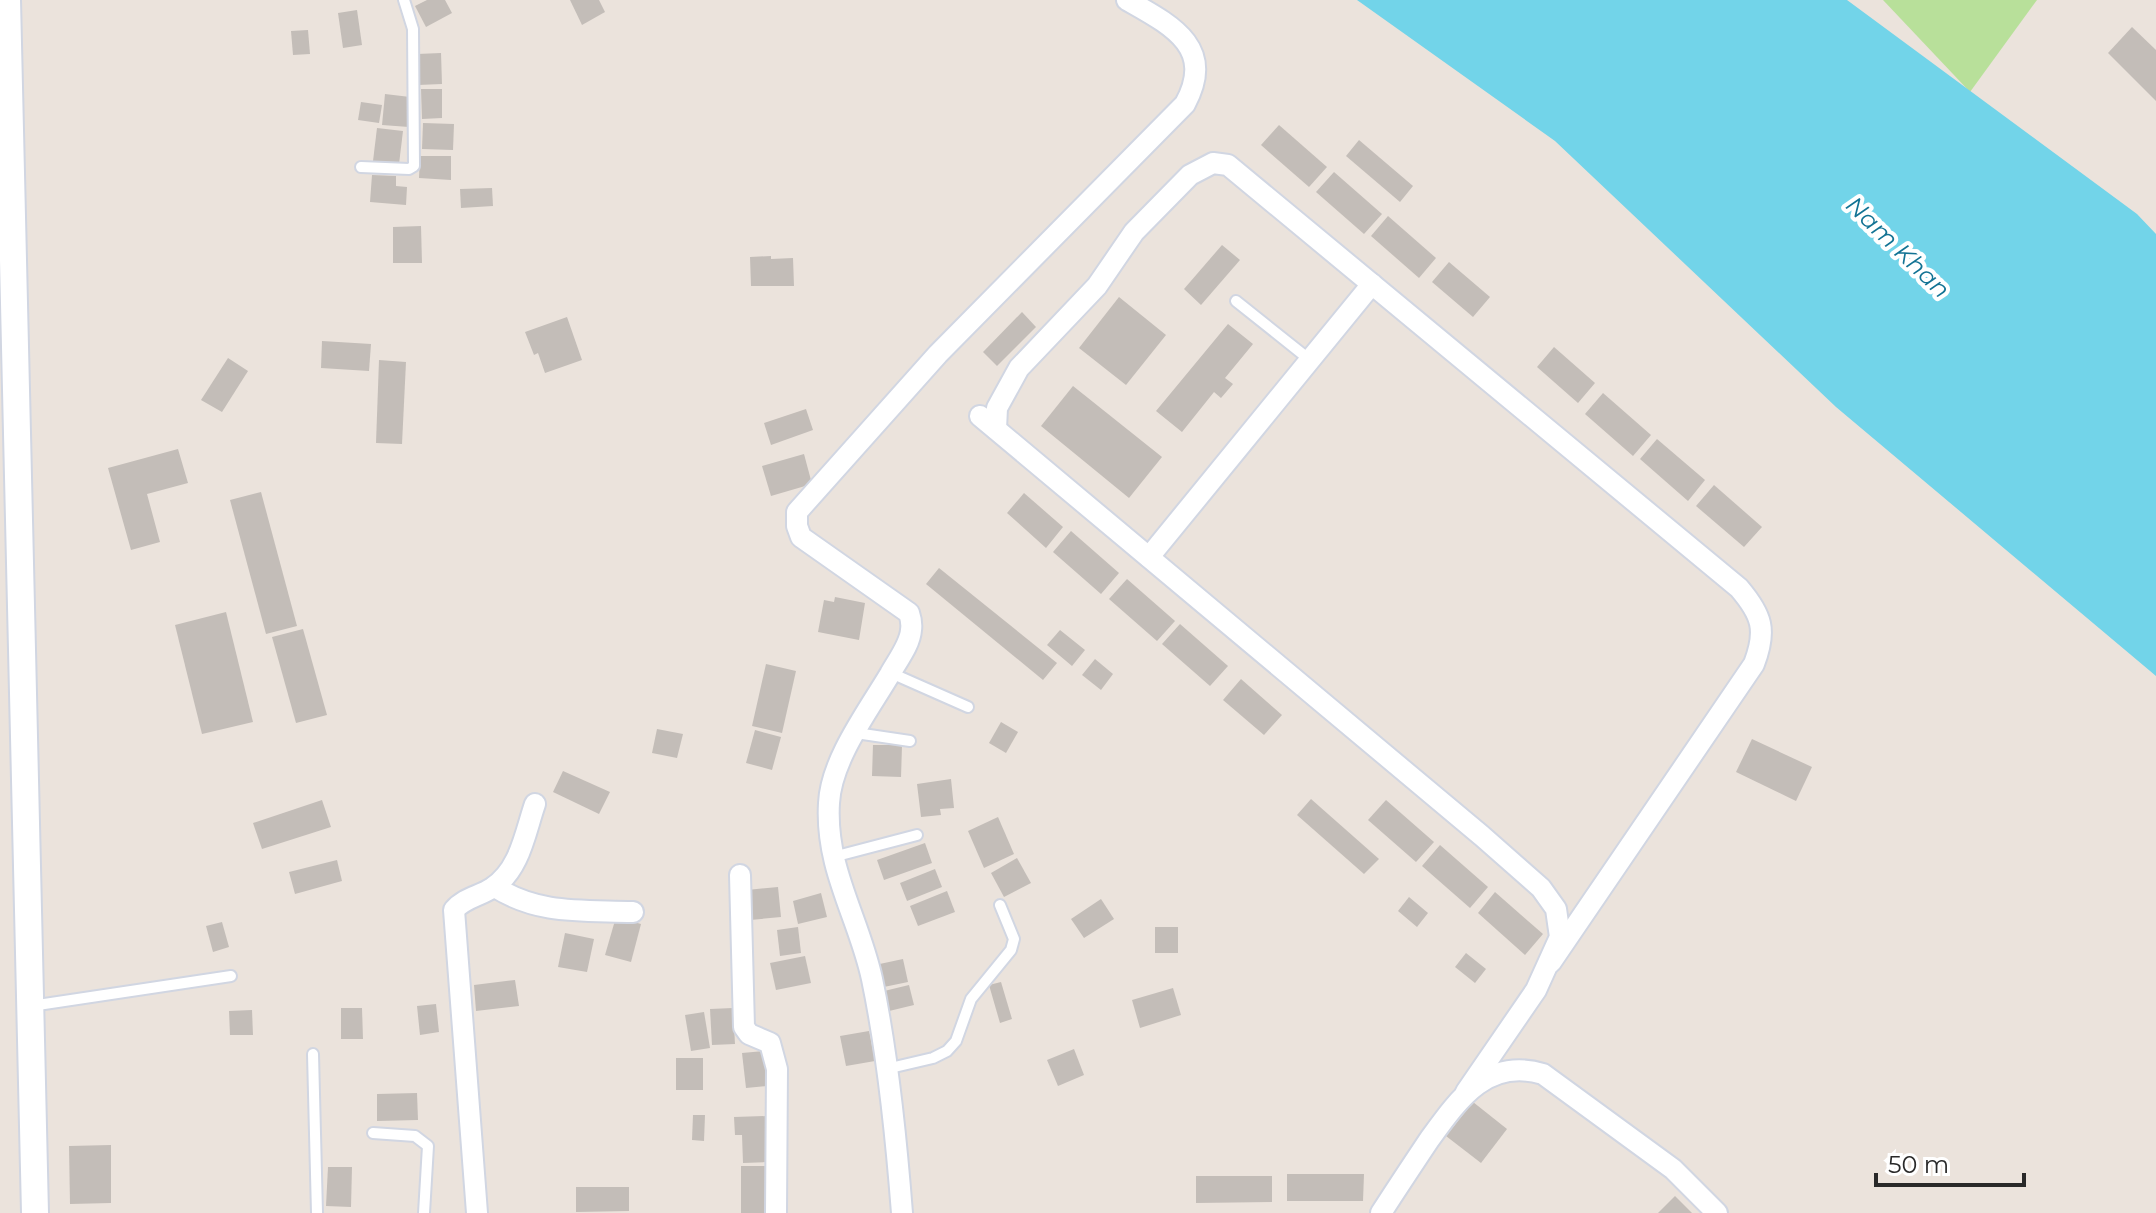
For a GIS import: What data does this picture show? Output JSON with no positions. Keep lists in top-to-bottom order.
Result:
{
  "water": ["Nam Khan"],
  "scale_bar": "50 m"
}
